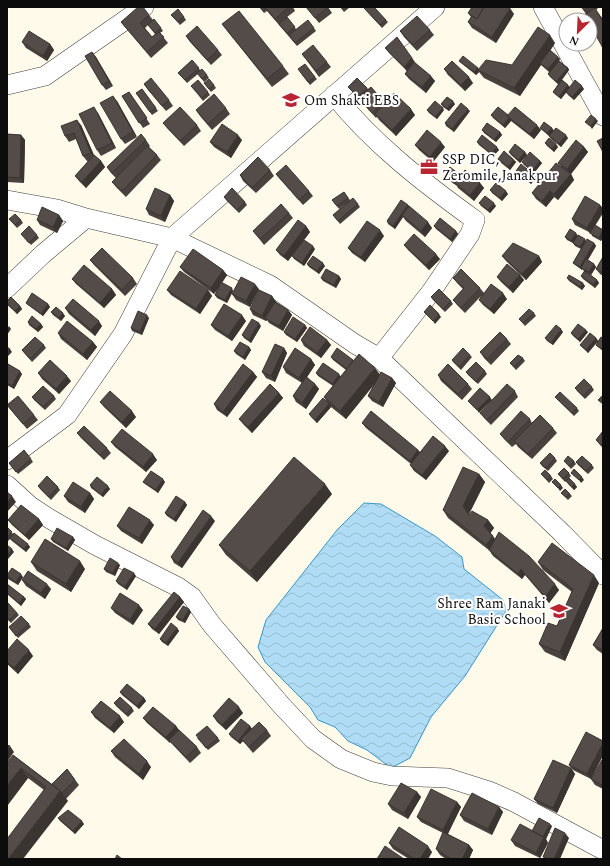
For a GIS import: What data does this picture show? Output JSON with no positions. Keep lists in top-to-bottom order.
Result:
{
  "places": {
    "school or university": ["Om Shakti EBS", "Shree Ram Janaki Basic School"],
    "office": ["SSP DIC, Zeromile,Janakpur"]
  },
  "north": "bottom left"
}
